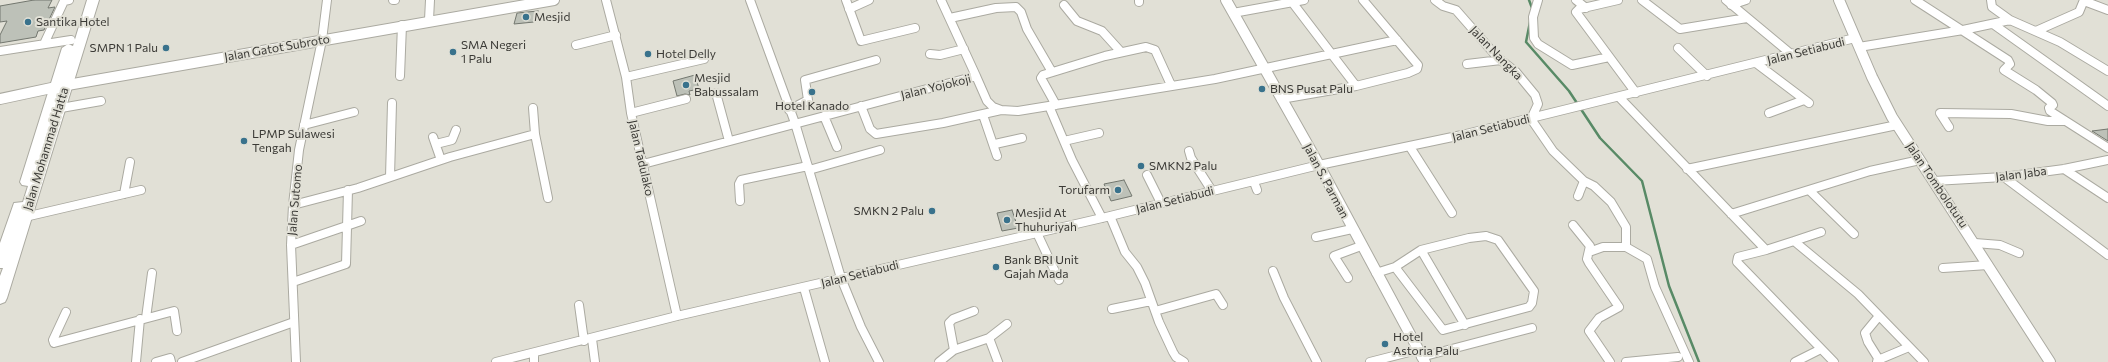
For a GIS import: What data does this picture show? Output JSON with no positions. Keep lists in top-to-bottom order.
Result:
{
  "streets": {
    "main road": ["Jalan Mohammad Hatta"],
    "street": [
      "Jalan Gatot Subroto",
      "Jalan Setiabudi",
      "Jalan Nangka",
      "Jalan Yojokoji",
      "Jalan Tadulako",
      "Jalan Jaba",
      "Jalan S. Parman",
      "Jalan Tombolotutu",
      "Jalan Sutomo"
    ]
  },
  "crossings": [
    ["Jalan Gatot Subroto", "Jalan Mohammad Hatta"],
    ["Jalan Gatot Subroto", "Jalan Sutomo"],
    ["Jalan Setiabudi", "Jalan Nangka"],
    ["Jalan Setiabudi", "Jalan Tadulako"],
    ["Jalan Setiabudi", "Jalan S. Parman"],
    ["Jalan Setiabudi", "Jalan Tombolotutu"],
    ["Jalan Yojokoji", "Jalan Tadulako"],
    ["Jalan Jaba", "Jalan Tombolotutu"]
  ],
  "places": [
    "Mesjid",
    "Santika Hotel",
    "SMPN 1 Palu",
    "SMA Negeri 1 Palu",
    "Hotel Delly",
    "Mesjid Babussalam",
    "BNS Pusat Palu",
    "Hotel Kanado",
    "LPMP Sulawesi Tengah",
    "SMKN2 Palu",
    "Torufarm",
    "SMKN 2 Palu",
    "Mesjid At Thuhuriyah",
    "Bank BRI Unit Gajah Mada",
    "Hotel Astoria Palu"
  ]
}
